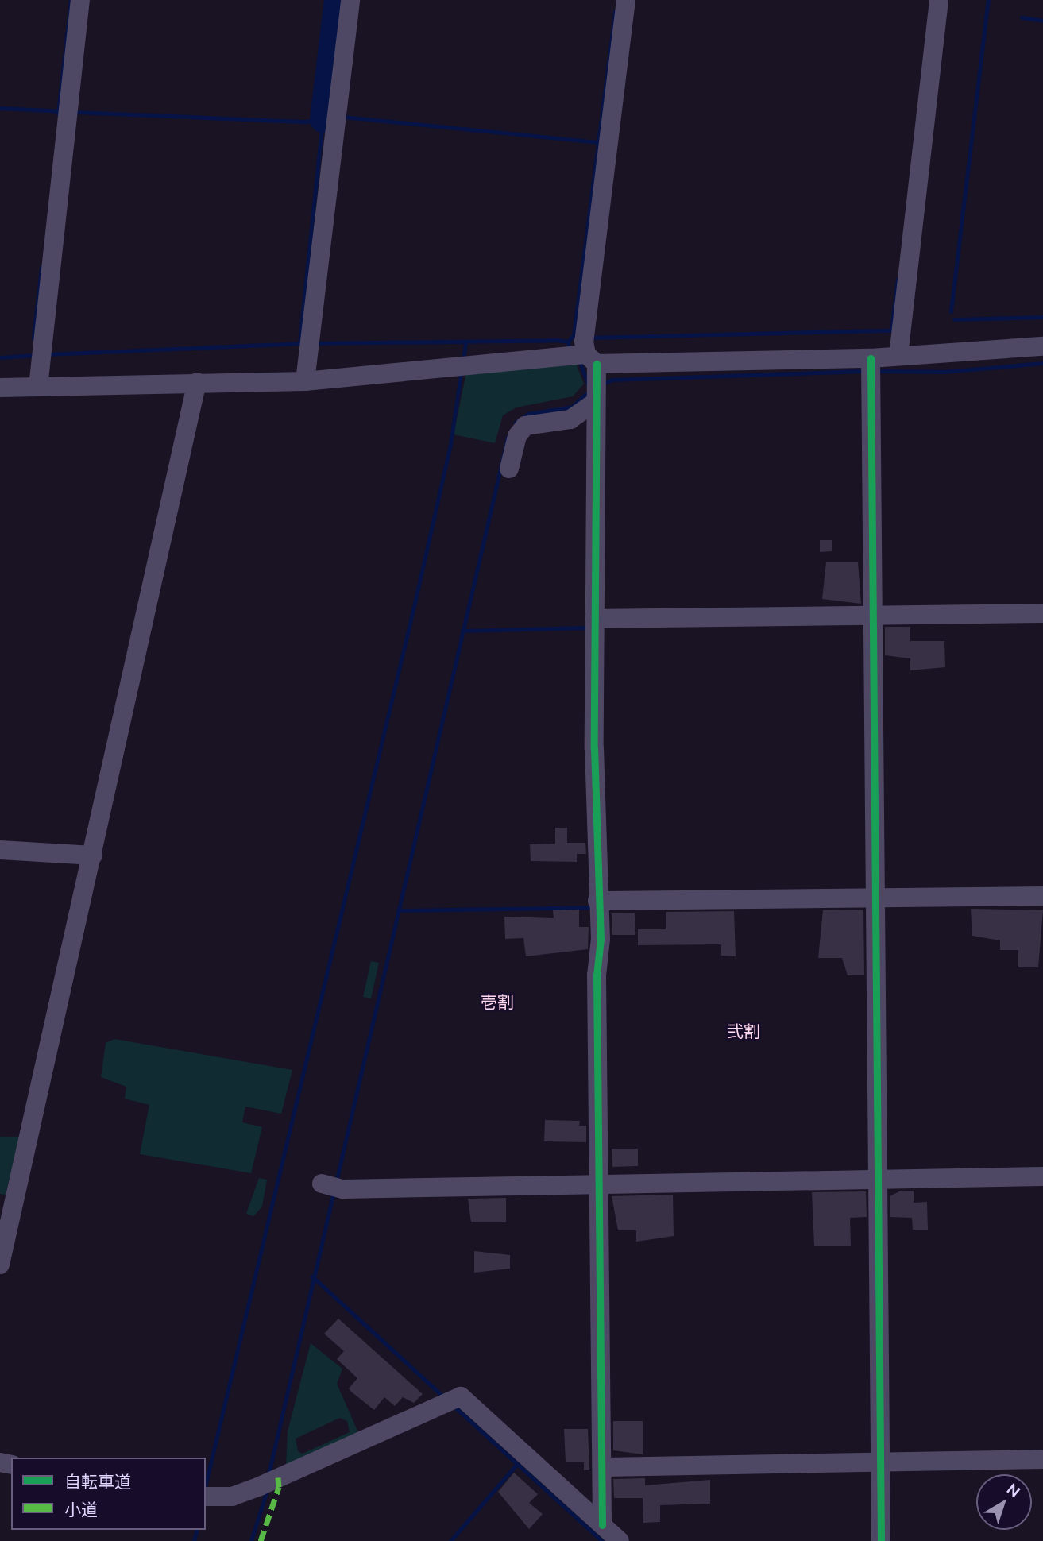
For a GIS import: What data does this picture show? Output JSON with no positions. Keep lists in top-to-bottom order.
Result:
{
  "districts": ["壱割", "弐割"],
  "legend": ["自転車道", "小道"],
  "north": "top right"
}
